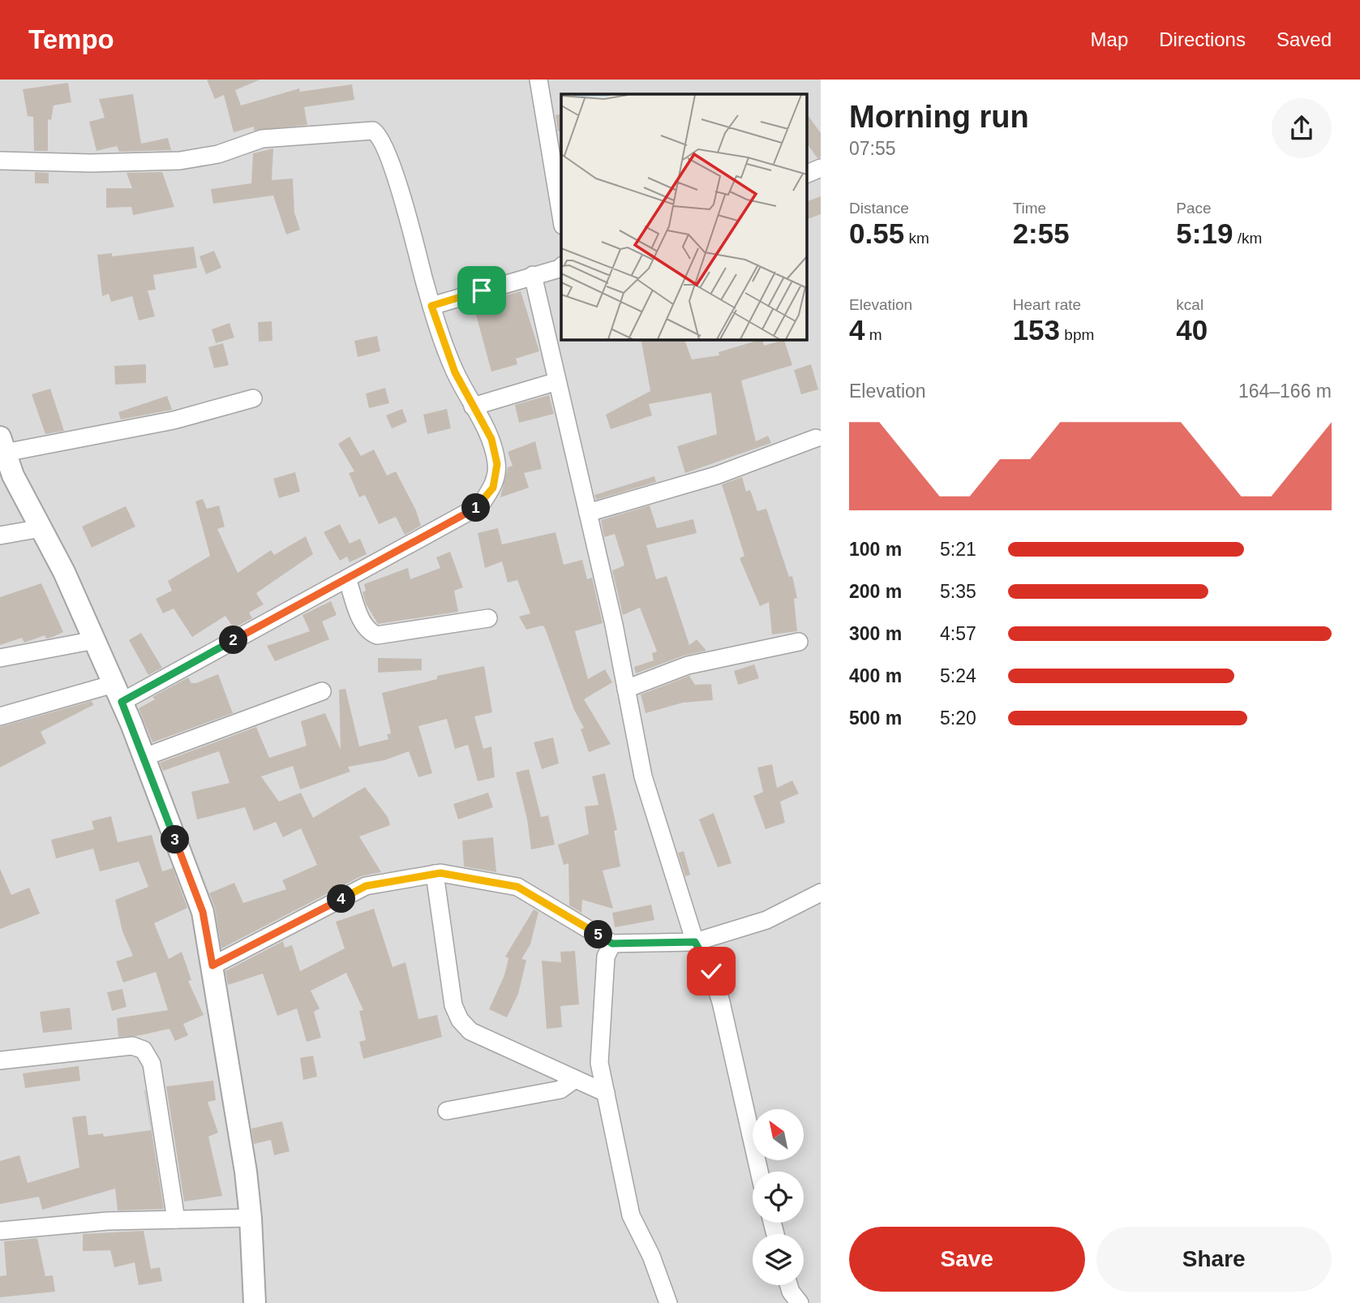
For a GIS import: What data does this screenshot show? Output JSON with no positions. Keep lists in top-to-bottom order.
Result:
{
  "north": "top left",
  "page": {
    "header": "Tempo",
    "nav": ["Map", "Directions", "Saved"],
    "heading": ["Morning run", "07:55"],
    "stats": [
      ["Distance", "0.55 km"],
      ["Time", "2:55"],
      ["Pace", "5:19 /km"],
      ["Elevation", "4 m"],
      ["Heart rate", "153 bpm"],
      ["kcal", "40"]
    ],
    "chart": ["Elevation", "164–166 m"],
    "pins": [
      "1",
      "2",
      "3",
      "4",
      "5"
    ],
    "list": [
      {
        "name": "100 m",
        "note": "5:21"
      },
      {
        "name": "200 m",
        "note": "5:35"
      },
      {
        "name": "300 m",
        "note": "4:57"
      },
      {
        "name": "400 m",
        "note": "5:24"
      },
      {
        "name": "500 m",
        "note": "5:20"
      }
    ],
    "buttons": ["Save", "Share"]
  }
}
